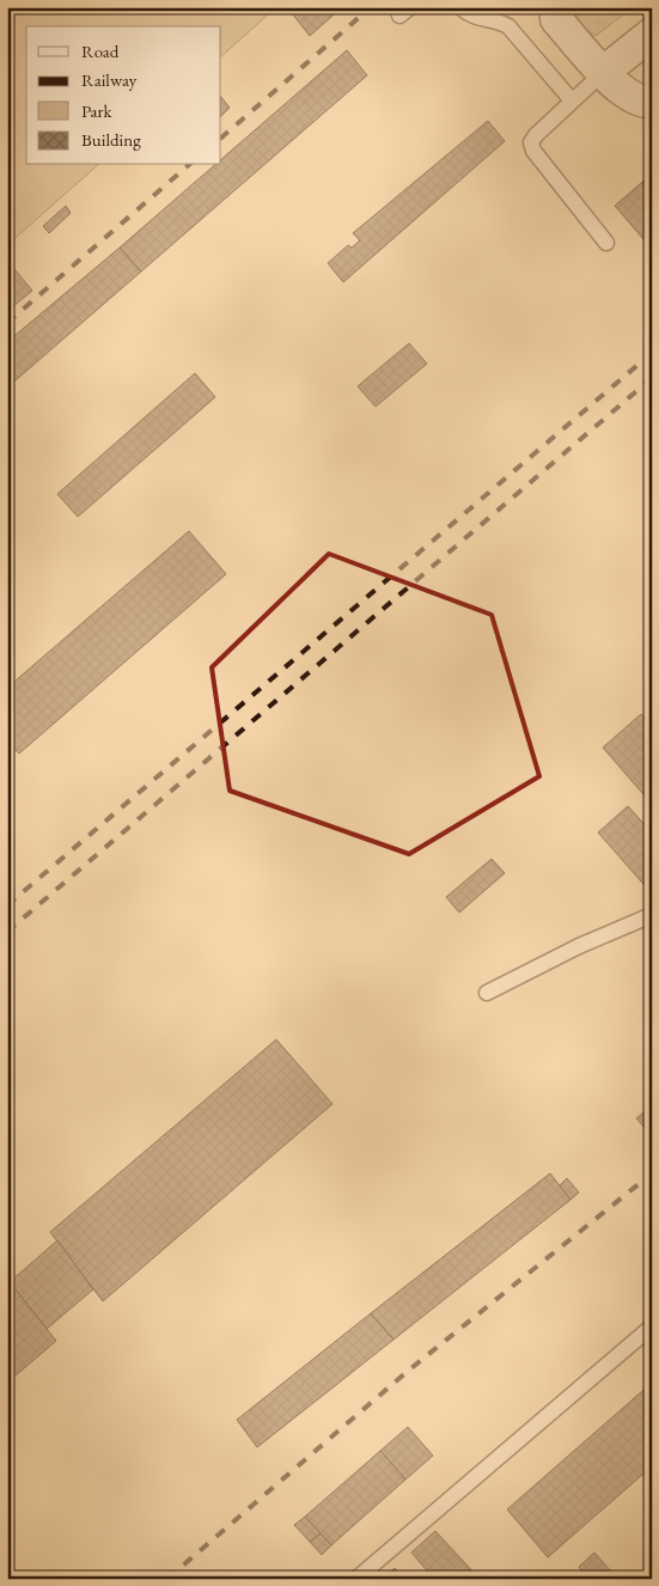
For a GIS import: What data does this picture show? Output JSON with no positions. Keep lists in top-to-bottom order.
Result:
{
  "legend": [
    "Road",
    "Railway",
    "Park",
    "Building"
  ]
}
